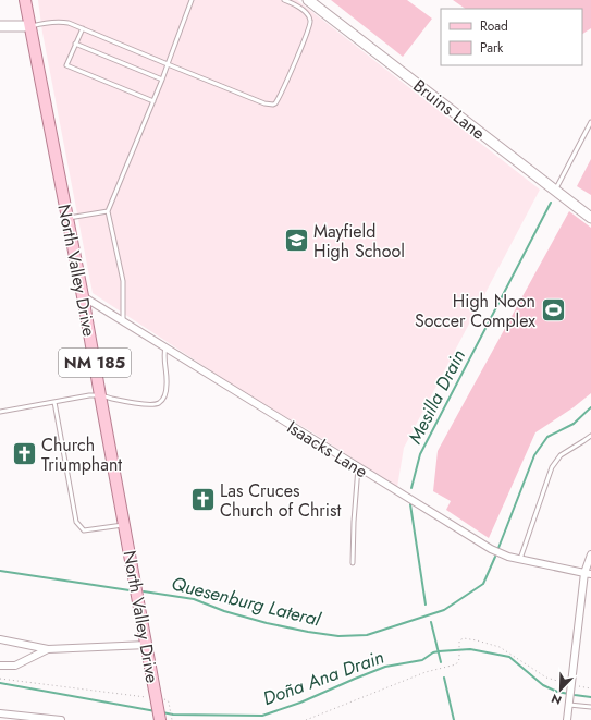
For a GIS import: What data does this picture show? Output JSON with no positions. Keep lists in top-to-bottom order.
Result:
{
  "streets": {
    "main road": ["North Valley Drive", "NM 185"],
    "street": ["Bruins Lane", "Isaacks Lane"]
  },
  "crossings": [
    ["North Valley Drive", "Isaacks Lane"]
  ],
  "water": ["Mesilla Drain", "Quesenburg Lateral", "Doña Ana Drain"],
  "places": {
    "school or university": ["Mayfield High School"],
    "sports": ["High Noon Soccer Complex"],
    "church": ["Church Triumphant", "Las Cruces Church of Christ"]
  },
  "legend": ["Road", "Park"],
  "north": "bottom left"
}
